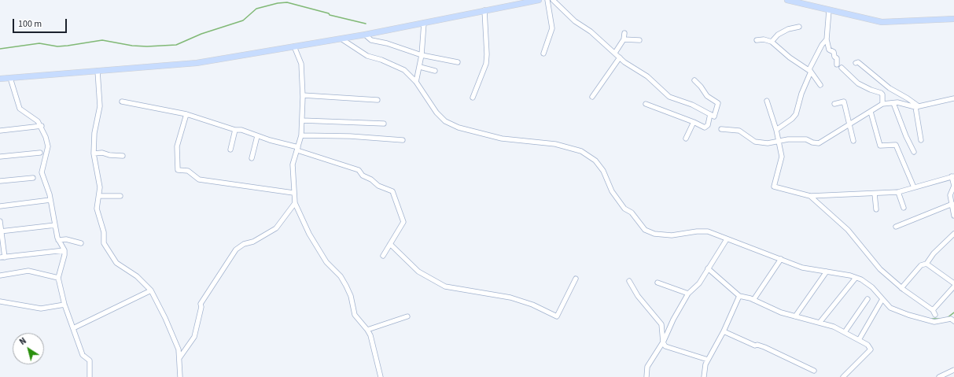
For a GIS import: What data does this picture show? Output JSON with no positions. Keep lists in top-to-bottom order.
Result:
{
  "scale_bar": "100 m",
  "north": "top left"
}
